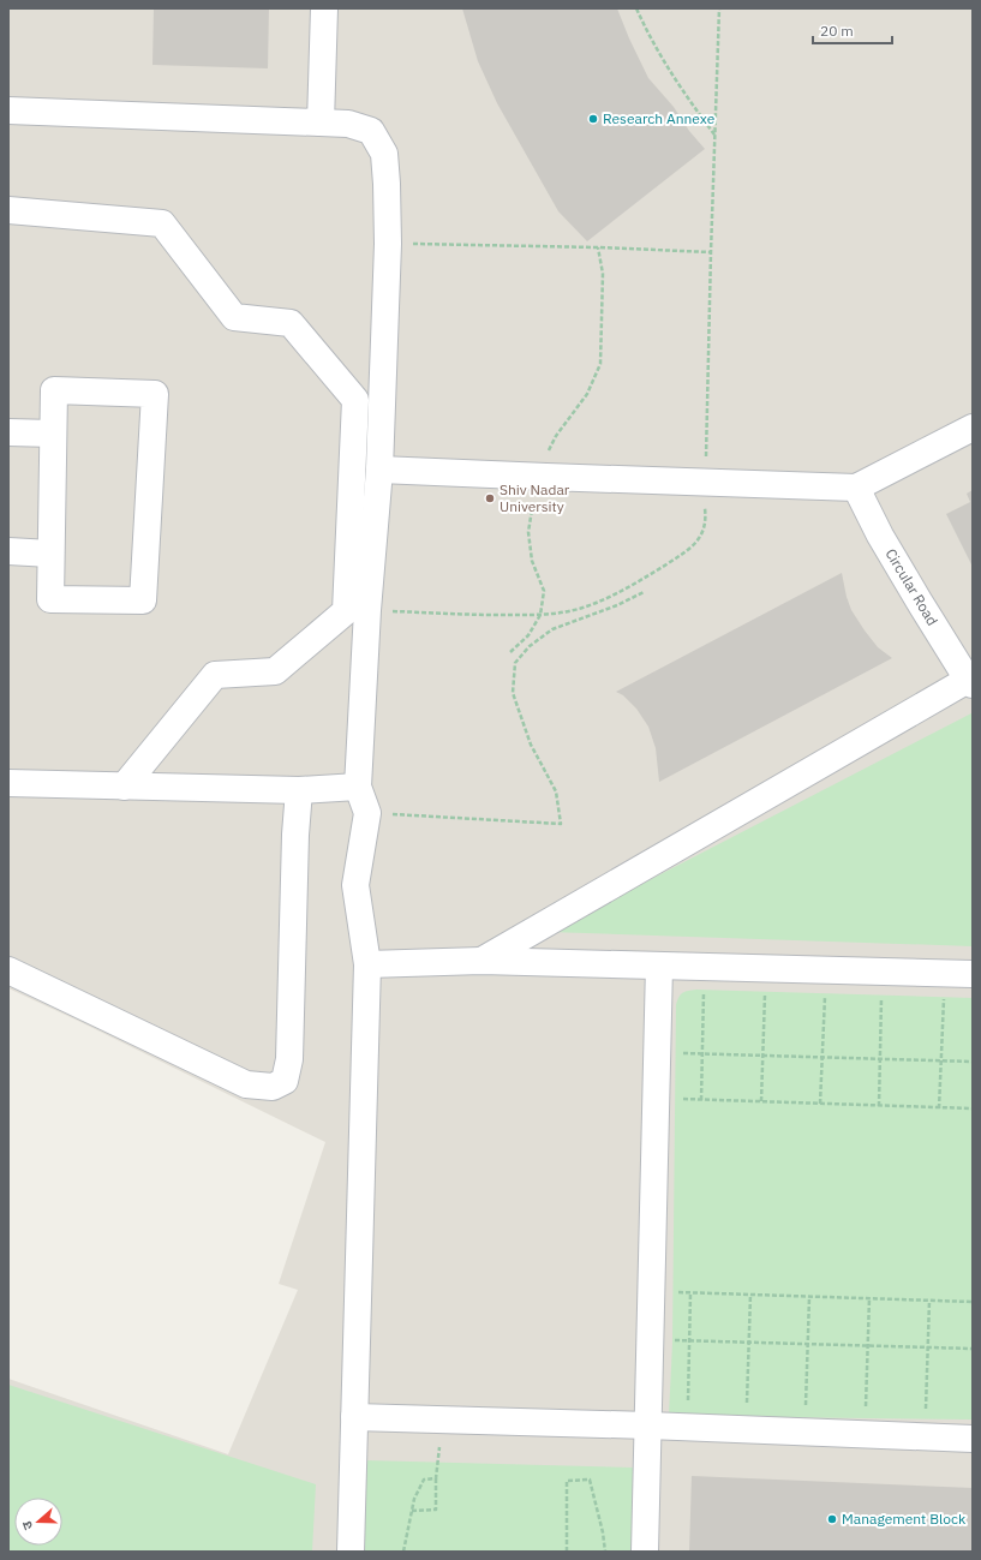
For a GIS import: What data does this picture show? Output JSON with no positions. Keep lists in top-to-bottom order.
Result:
{
  "streets": {
    "lane": ["Circular Road"]
  },
  "places": ["Research Annexe", "Shiv Nadar University", "Management Block"],
  "scale_bar": "20 m",
  "north": "left"
}
